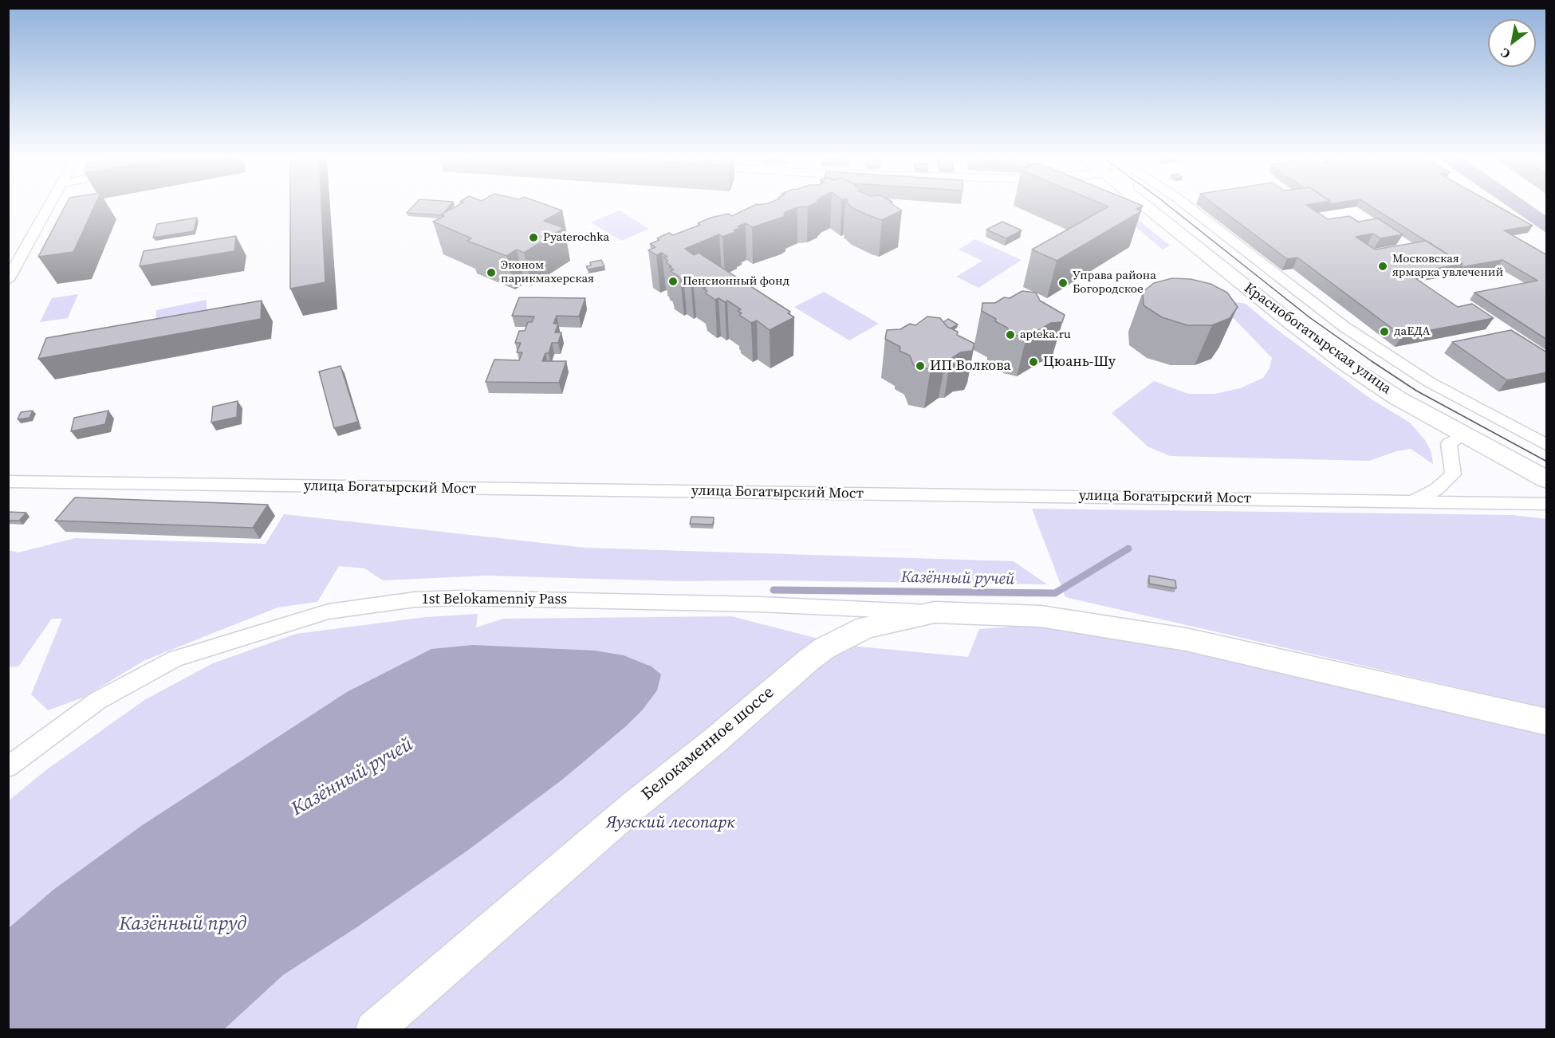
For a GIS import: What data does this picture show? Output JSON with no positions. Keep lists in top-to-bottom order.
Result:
{
  "streets": {
    "street": [
      "Краснобогатырская улица",
      "улица Богатырский Мост",
      "1st Belokamenniy Pass",
      "Белокаменное шоссе"
    ]
  },
  "crossings": [
    ["1st Belokamenniy Pass", "Белокаменное шоссе"]
  ],
  "water": ["Казённый ручей", "Казённый пруд"],
  "parks": ["Яузский лесопарк"],
  "places": [
    "Pyaterochka",
    "Московская ярмарка увлечений",
    "Эконом парикмахерская",
    "Пенсионный фонд",
    "Управа района Богородское",
    "даЕДА",
    "apteka.ru",
    "Цюань-Шу",
    "ИП Волкова"
  ],
  "north": "bottom left"
}
